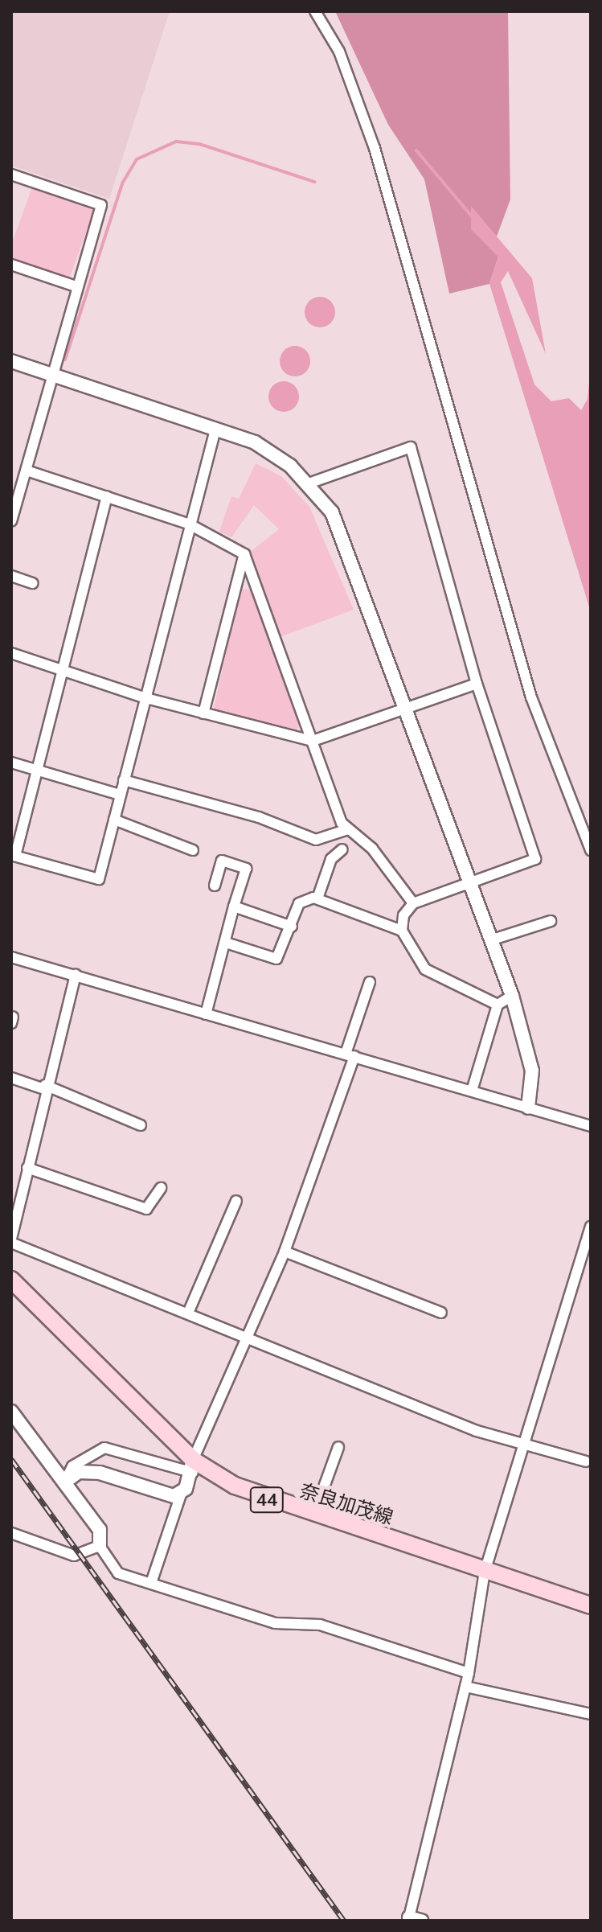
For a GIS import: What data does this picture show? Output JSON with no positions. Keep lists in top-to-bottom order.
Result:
{
  "streets": {
    "main road": ["44", "奈良加茂線"]
  }
}
